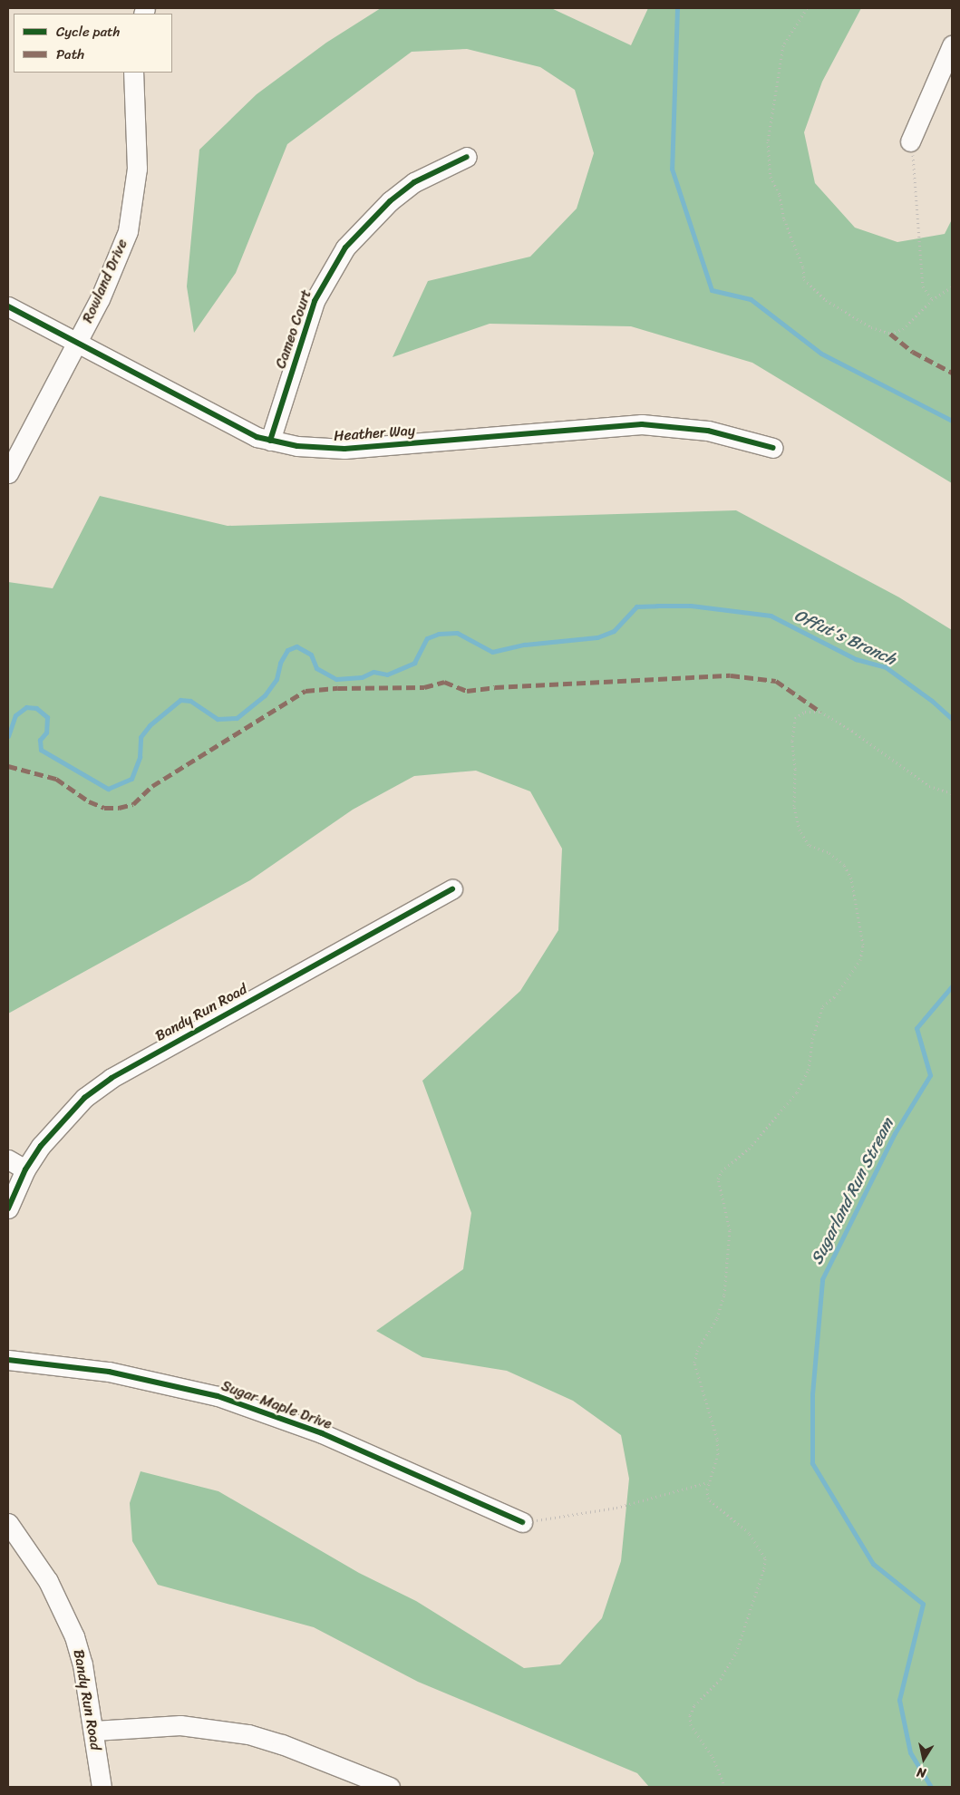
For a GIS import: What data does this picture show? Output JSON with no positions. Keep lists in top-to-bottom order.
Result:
{
  "streets": {
    "street": [
      "Rowland Drive",
      "Cameo Court",
      "Heather Way",
      "Bandy Run Road",
      "Sugar Maple Drive"
    ]
  },
  "crossings": [
    ["Rowland Drive", "Heather Way"],
    ["Cameo Court", "Heather Way"]
  ],
  "water": ["Offut's Branch", "Sugarland Run Stream"],
  "legend": ["Cycle path", "Path"],
  "north": "bottom"
}
